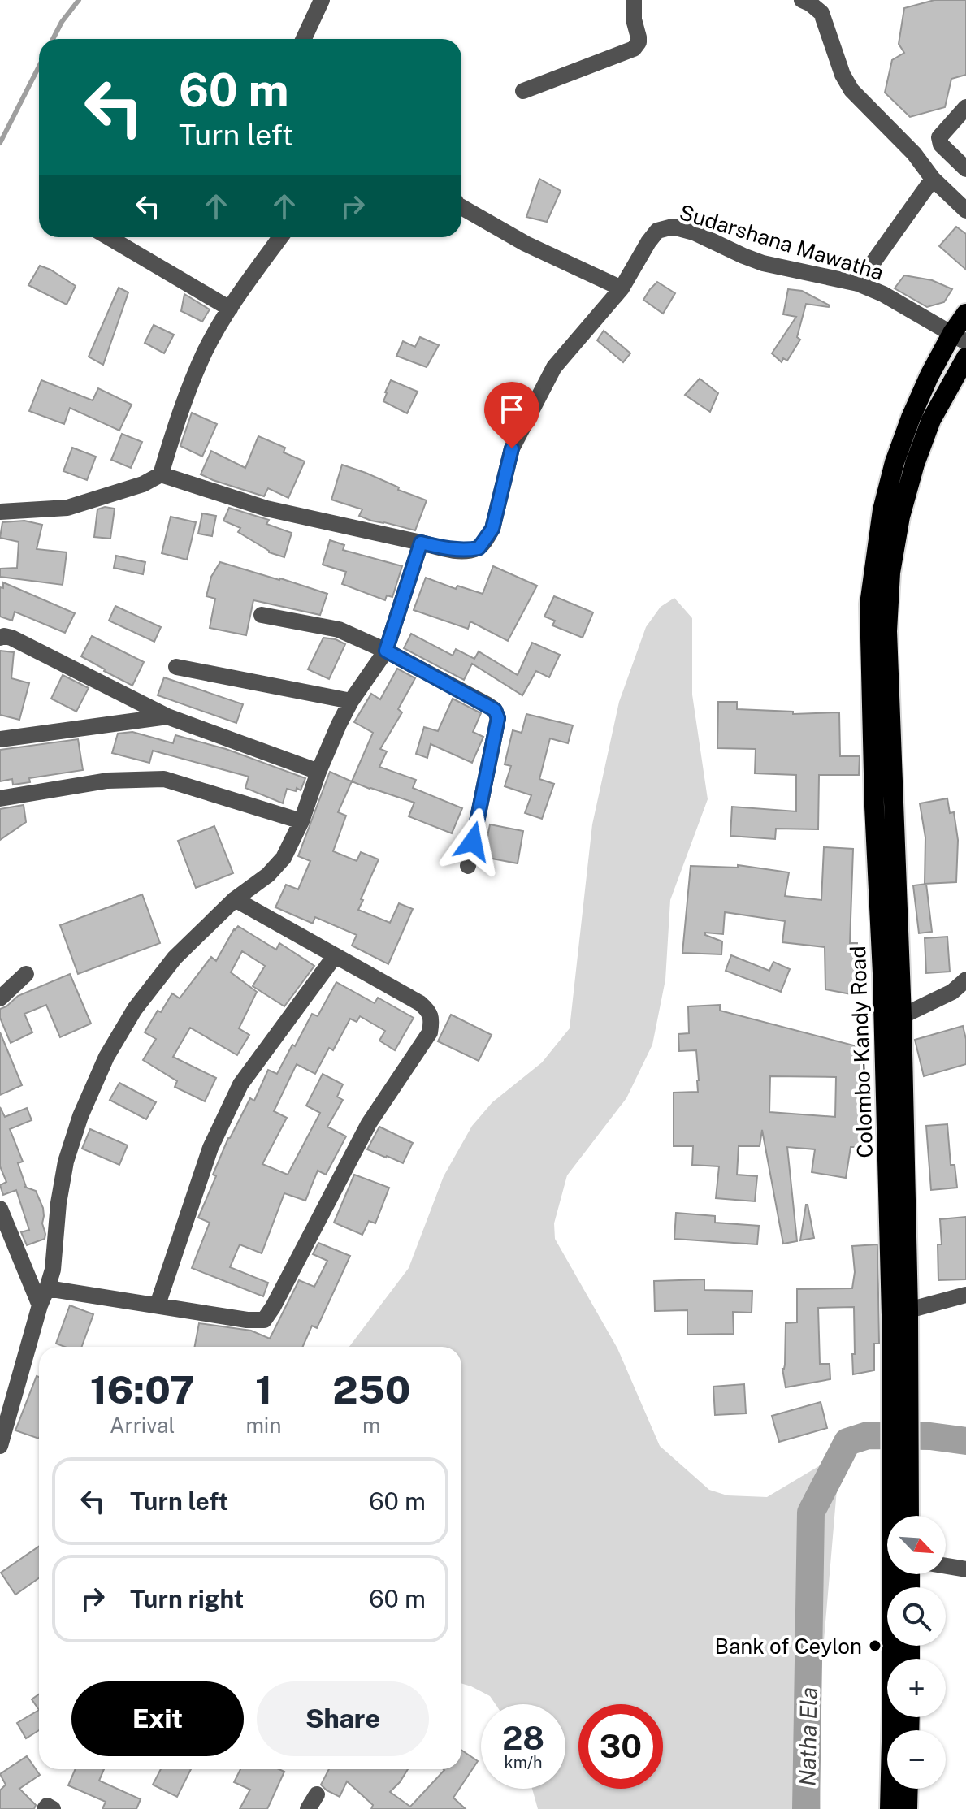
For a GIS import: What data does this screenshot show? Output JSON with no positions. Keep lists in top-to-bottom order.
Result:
{
  "streets": {
    "highway": ["Colombo-Kandy Road"],
    "street": ["Sudarshana Mawatha"]
  },
  "crossings": [
    ["Sudarshana Mawatha", "Colombo-Kandy Road"]
  ],
  "water": ["Natha Ela"],
  "places": ["Bank of Ceylon"],
  "north": "bottom right",
  "page": {
    "turn": ["60 m", "Turn left"],
    "eta": [
      "16:07",
      "Arrival",
      "1",
      "min",
      "250",
      "m"
    ],
    "list": [
      {
        "name": "Turn left",
        "value": "60 m"
      },
      {
        "name": "Turn right",
        "value": "60 m"
      }
    ],
    "map_buttons": ["+", "−"],
    "buttons": ["Exit", "Share"],
    "speed": "28 km/h",
    "limit": "30"
  }
}
